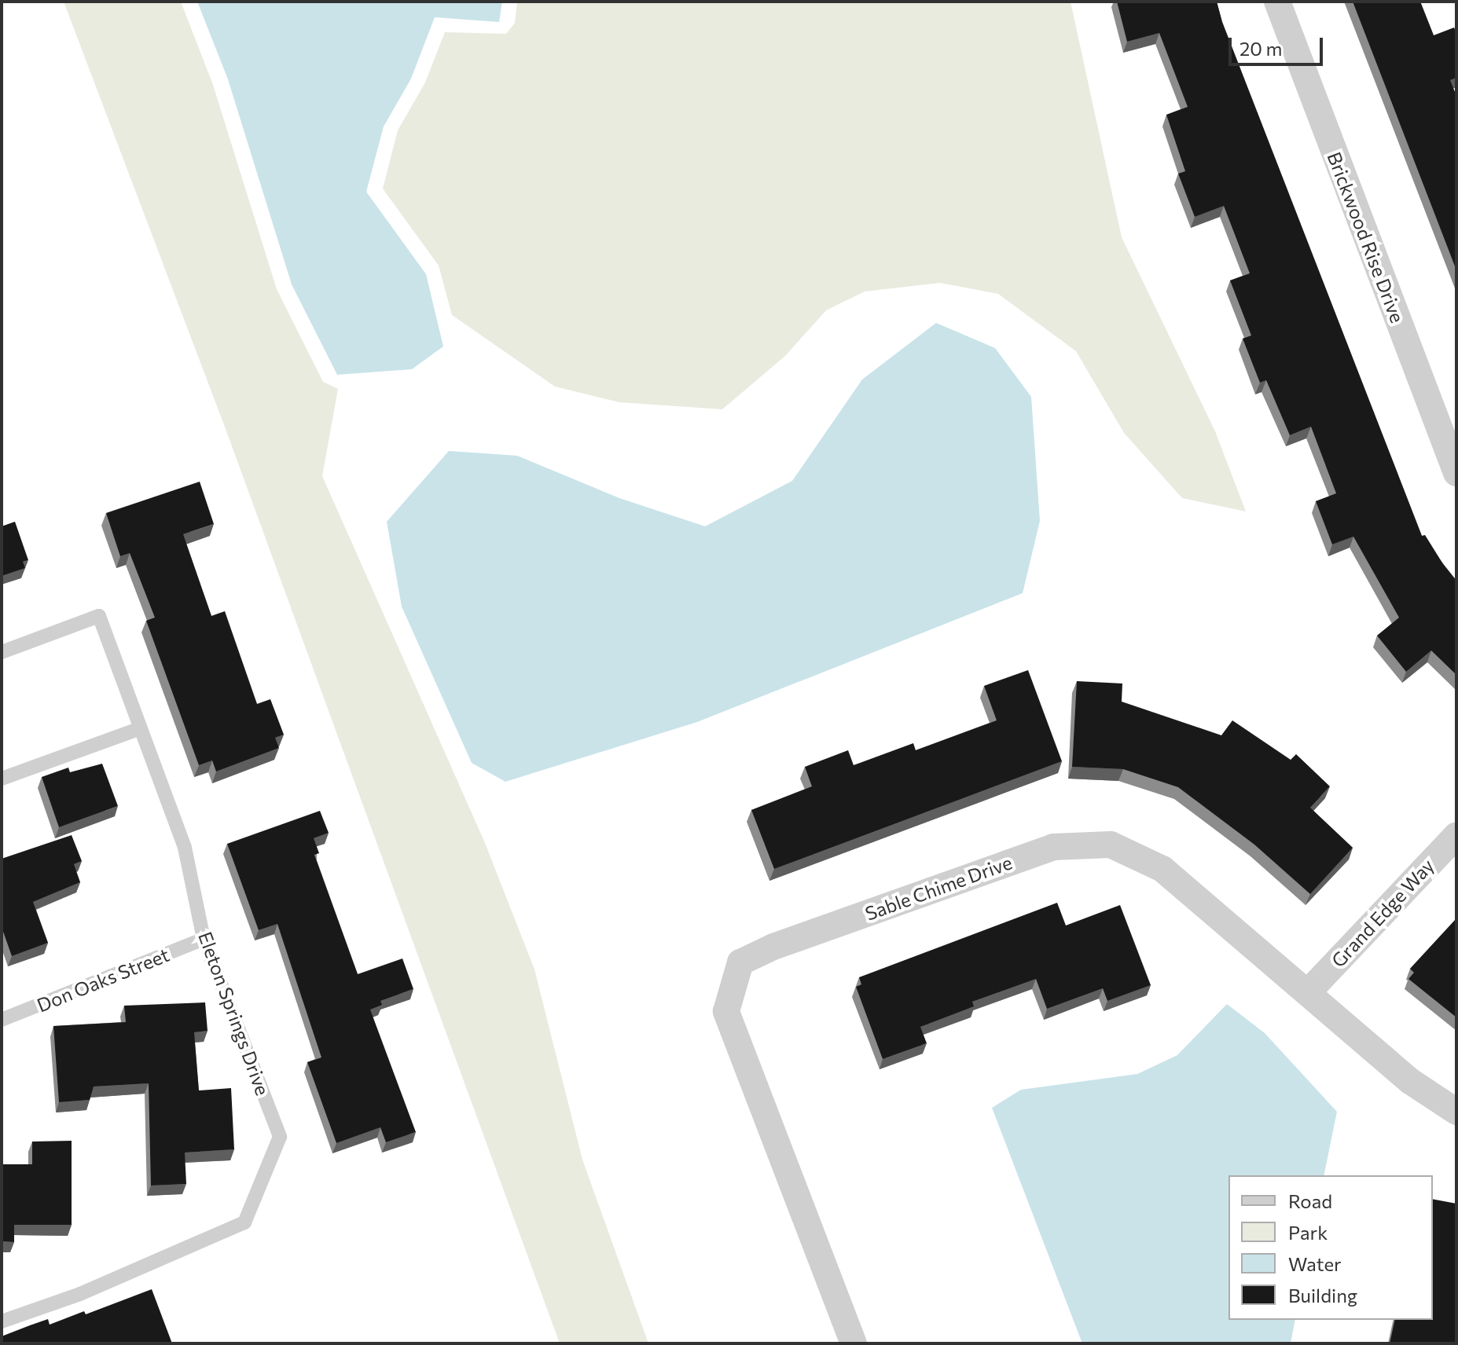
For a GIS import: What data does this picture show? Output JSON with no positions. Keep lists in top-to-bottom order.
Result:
{
  "streets": {
    "street": ["Brickwood Rise Drive", "Sable Chime Drive", "Grand Edge Way"],
    "lane": ["Don Oaks Street", "Eleton Springs Drive"]
  },
  "crossings": [
    ["Sable Chime Drive", "Grand Edge Way"],
    ["Don Oaks Street", "Eleton Springs Drive"]
  ],
  "legend": [
    "Road",
    "Park",
    "Water",
    "Building"
  ],
  "scale_bar": "20 m"
}
